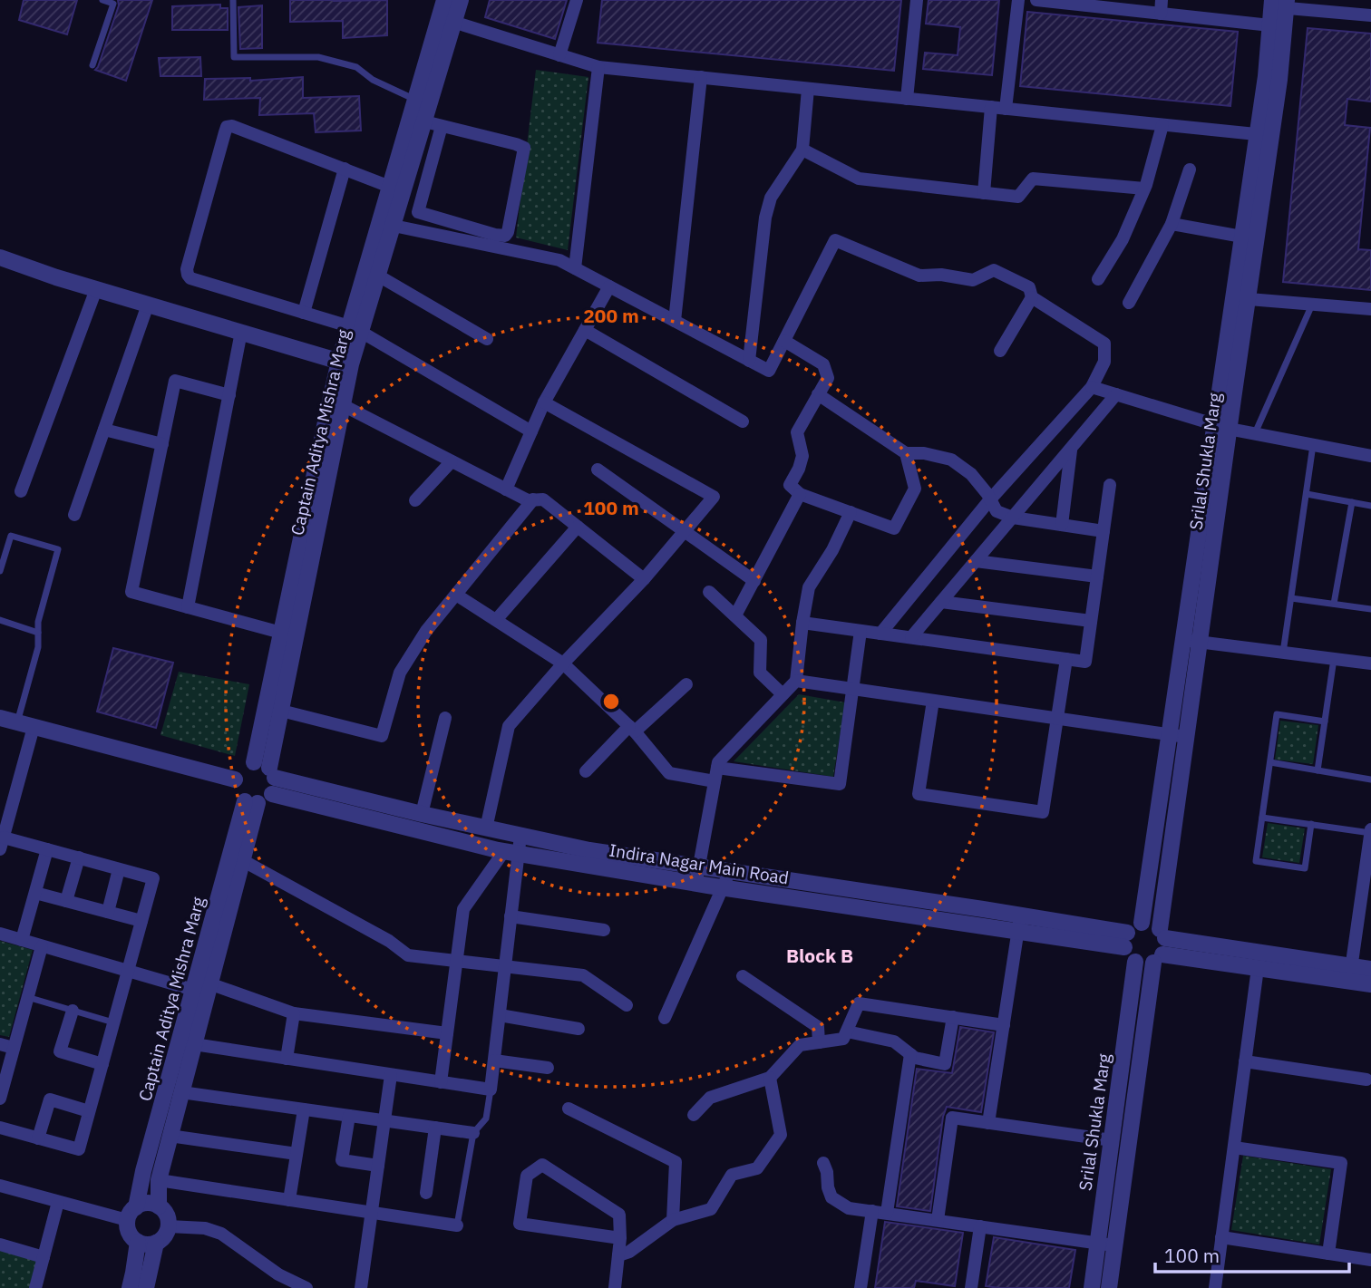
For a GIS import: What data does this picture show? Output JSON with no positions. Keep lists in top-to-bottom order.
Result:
{
  "streets": {
    "street": ["Captain Aditya Mishra Marg", "Srilal Shukla Marg", "Indira Nagar Main Road"]
  },
  "crossings": [
    ["Captain Aditya Mishra Marg", "Indira Nagar Main Road"],
    ["Srilal Shukla Marg", "Indira Nagar Main Road"]
  ],
  "districts": ["Block B"],
  "scale_bar": "100 m",
  "rings": ["200 m", "100 m"]
}
